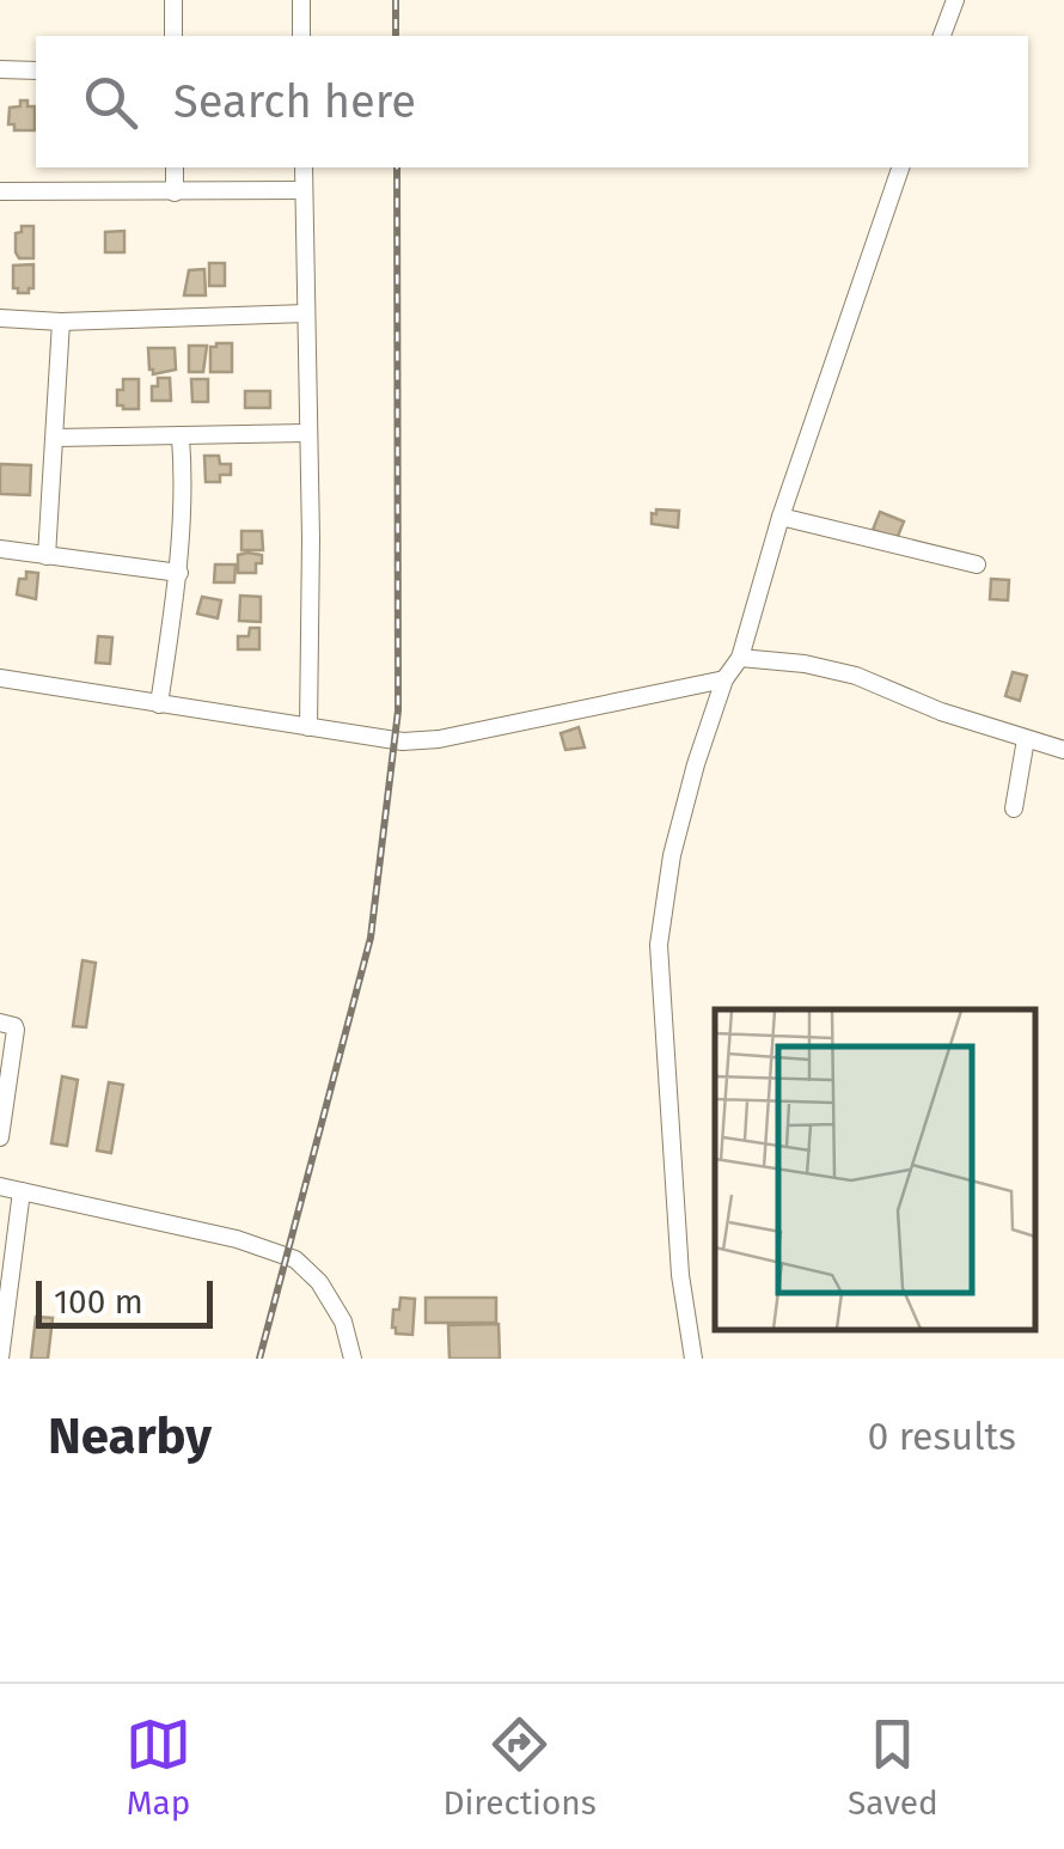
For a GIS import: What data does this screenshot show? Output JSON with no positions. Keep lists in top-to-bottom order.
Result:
{
  "scale_bar": "100 m",
  "page": {
    "search": "Search here",
    "scale": "100 m",
    "heading": ["Nearby", "0 results"],
    "nav": ["Map", "Directions", "Saved"]
  }
}
